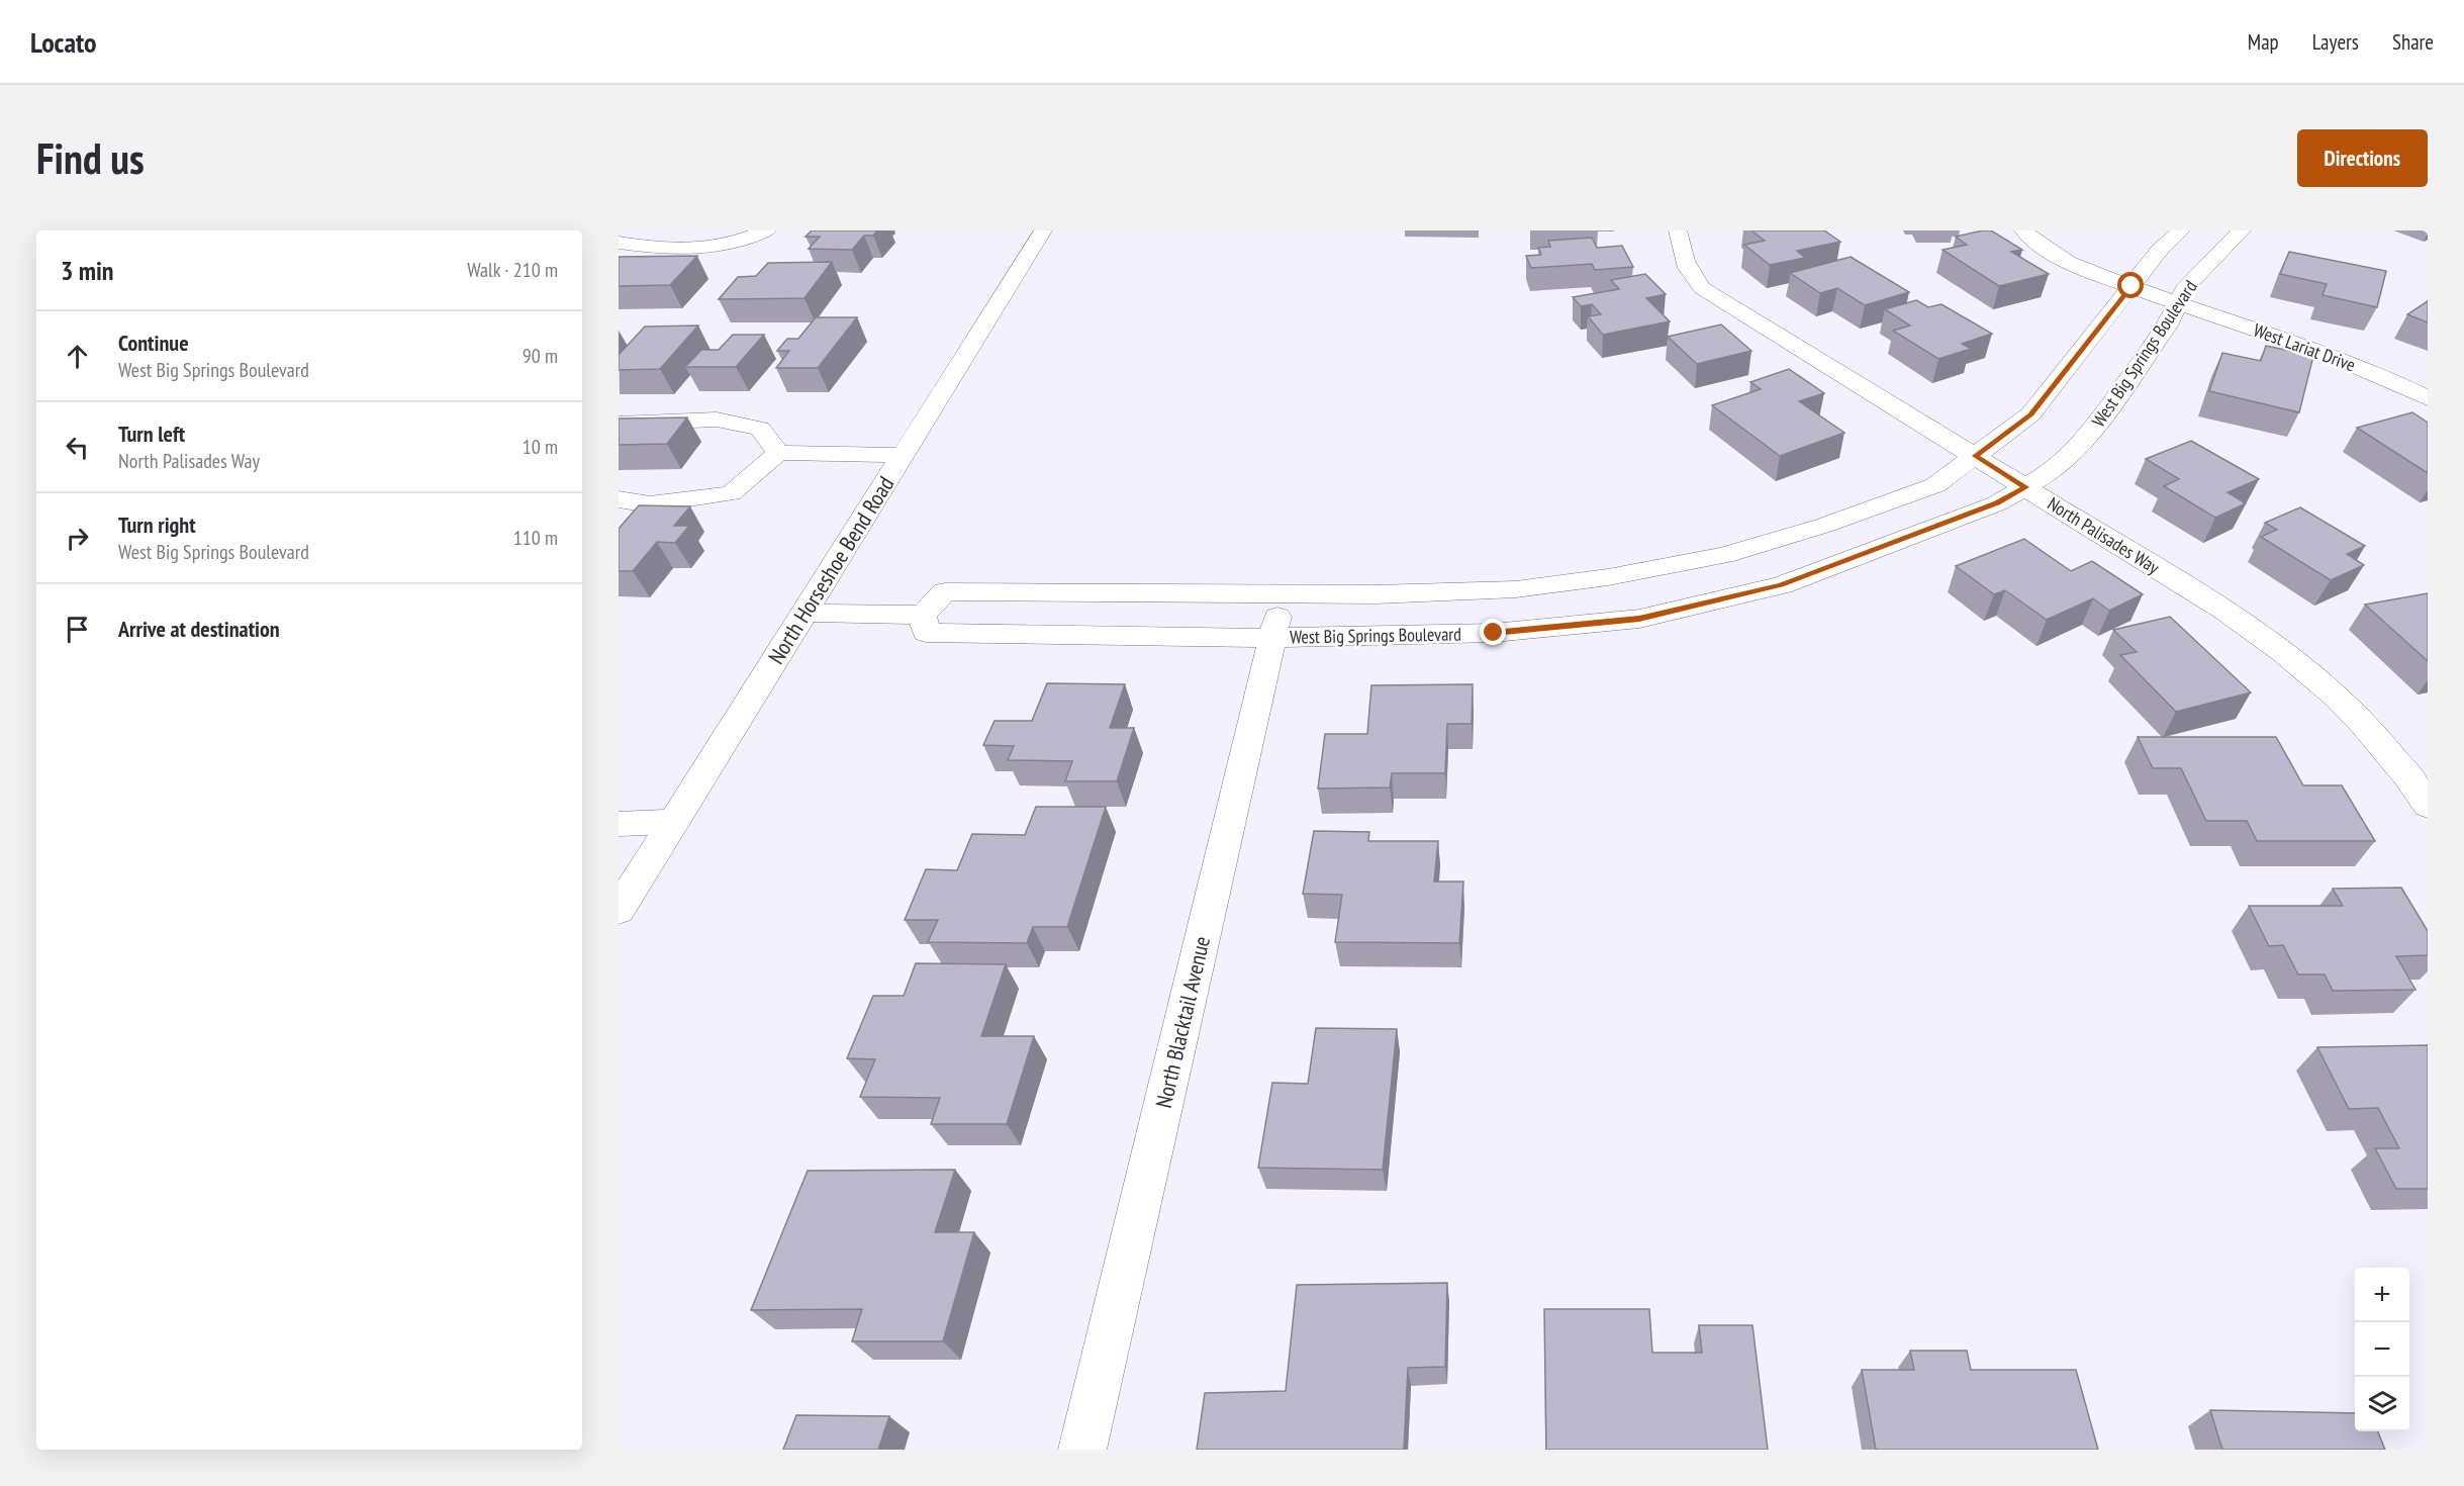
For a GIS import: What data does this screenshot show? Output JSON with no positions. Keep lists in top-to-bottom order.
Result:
{
  "streets": {
    "street": [
      "West Lariat Drive",
      "West Big Springs Boulevard",
      "North Palisades Way",
      "North Horseshoe Bend Road",
      "North Blacktail Avenue"
    ]
  },
  "crossings": [
    ["West Lariat Drive", "West Big Springs Boulevard"],
    ["West Big Springs Boulevard", "North Palisades Way"],
    ["West Big Springs Boulevard", "North Blacktail Avenue"]
  ],
  "page": {
    "header": "Locato",
    "nav": ["Map", "Layers", "Share"],
    "buttons": "Directions",
    "title": "Find us",
    "heading": ["3 min", "Walk · 210 m"],
    "list": [
      ["Continue", "West Big Springs Boulevard", "90 m"],
      ["Turn left", "North Palisades Way", "10 m"],
      ["Turn right", "West Big Springs Boulevard", "110 m"],
      "Arrive at destination"
    ],
    "map_buttons": ["+", "−"]
  }
}
